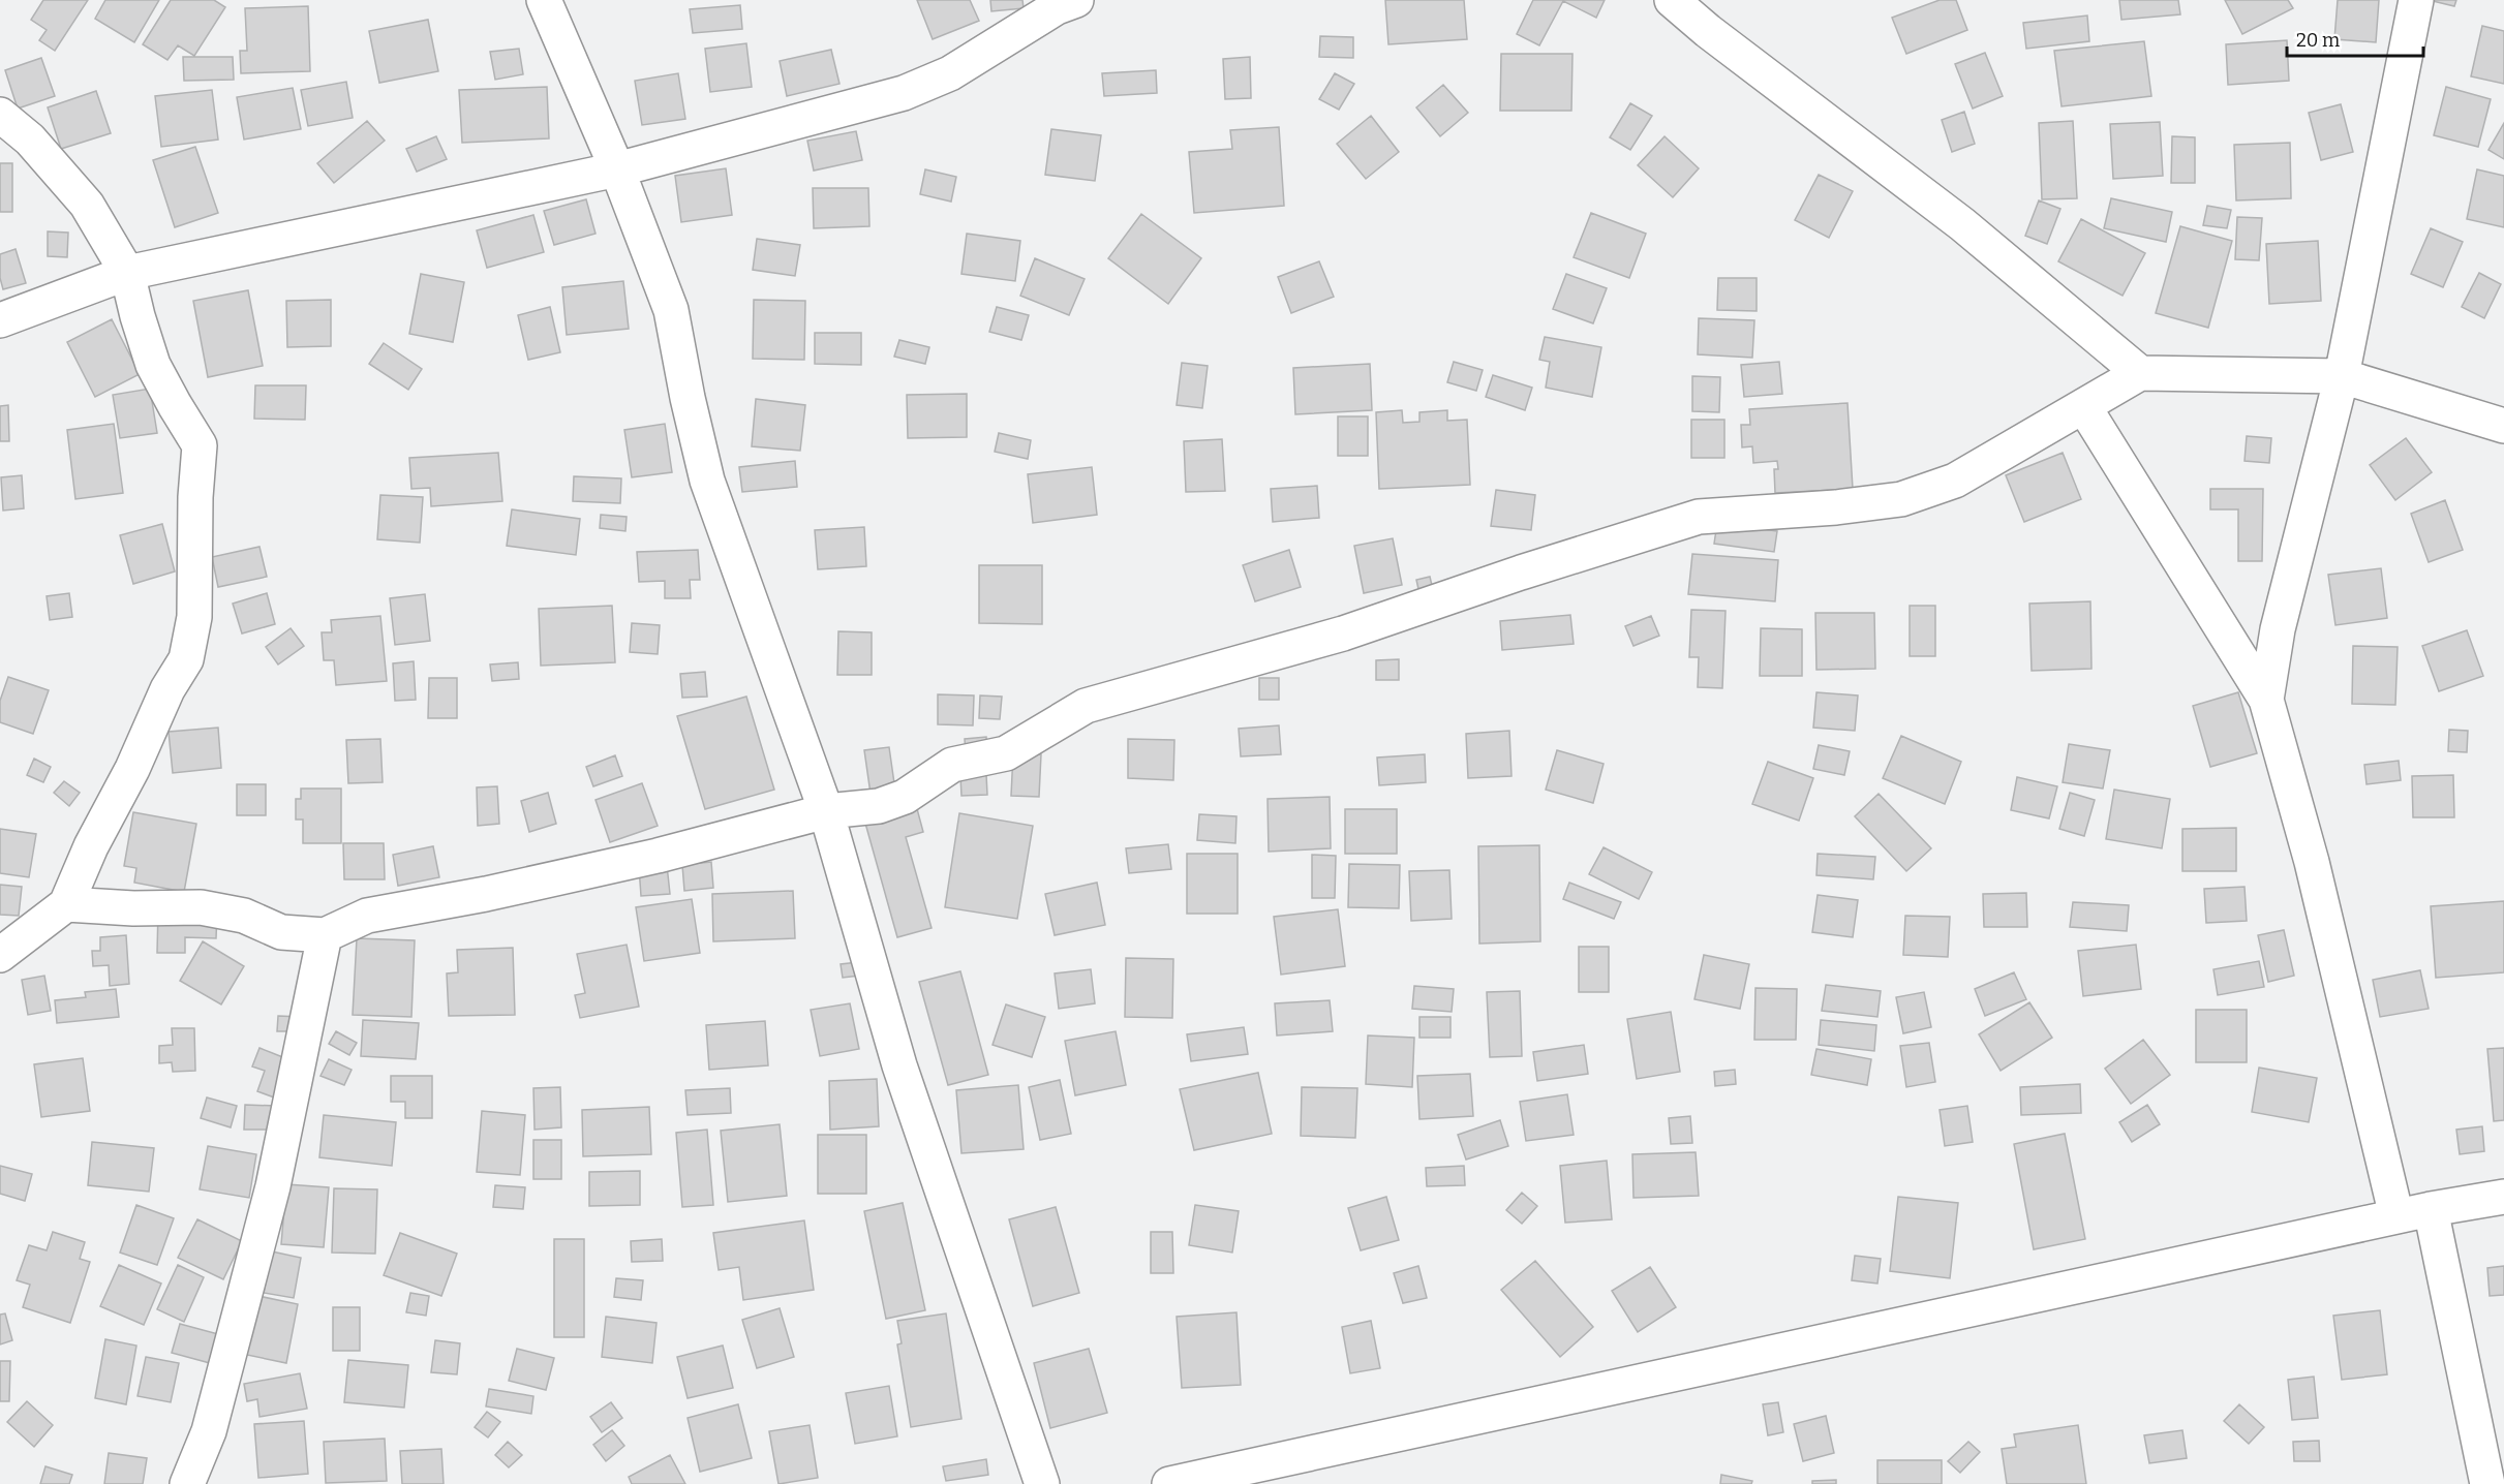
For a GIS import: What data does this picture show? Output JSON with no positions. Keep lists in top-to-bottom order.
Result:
{
  "scale_bar": "20 m"
}
